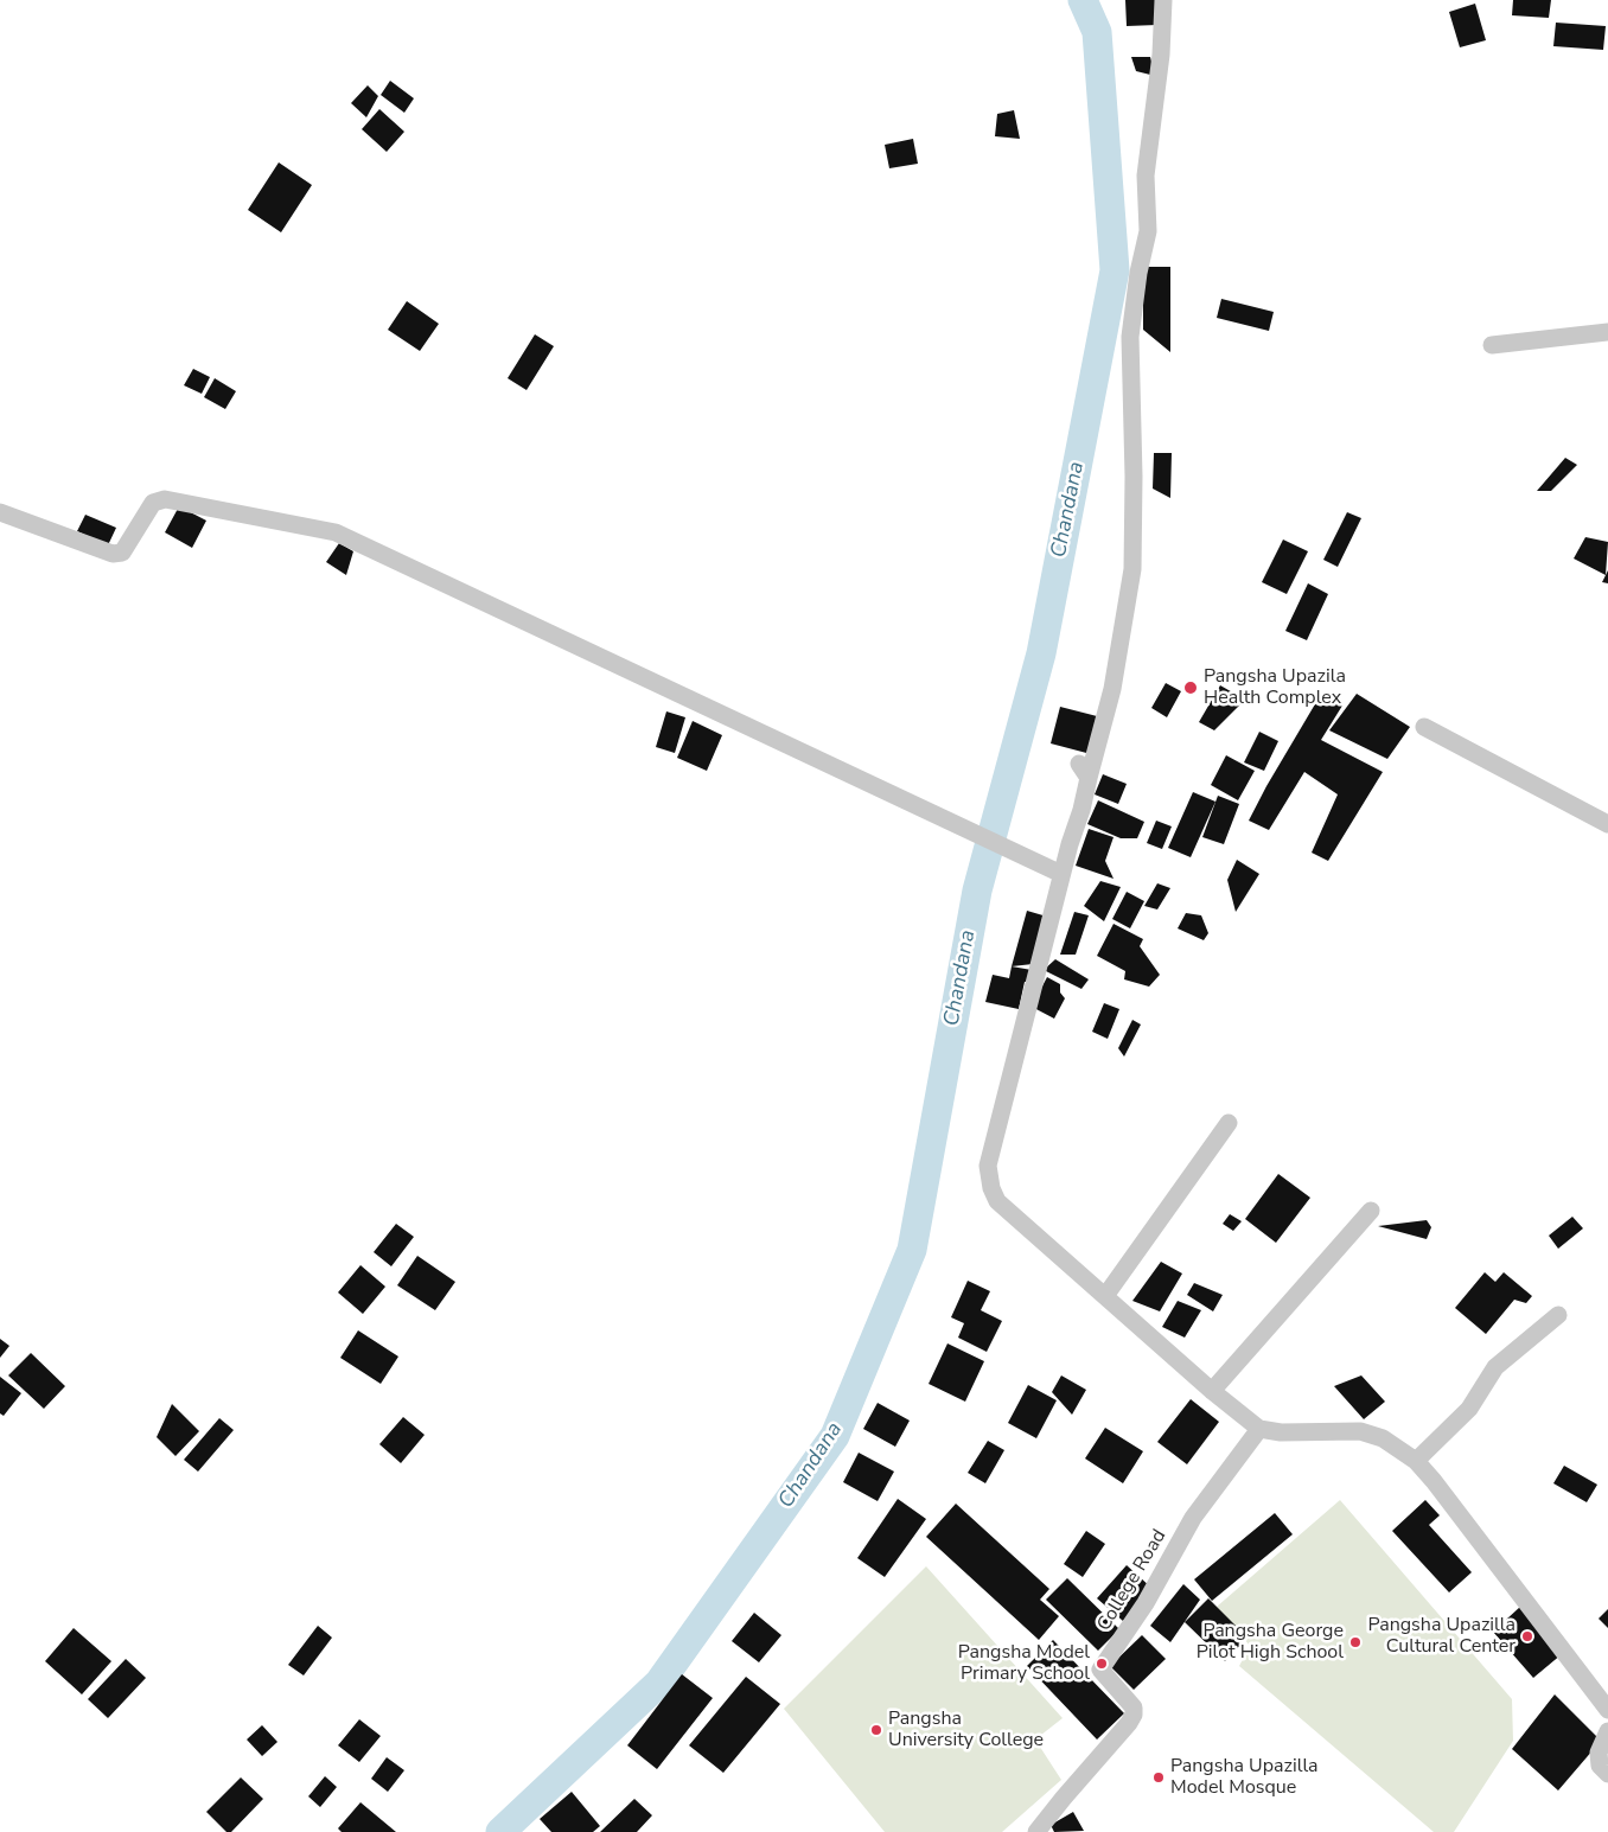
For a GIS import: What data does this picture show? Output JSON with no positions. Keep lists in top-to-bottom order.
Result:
{
  "streets": {
    "street": ["College Road"]
  },
  "water": ["Chandana"],
  "places": [
    "Pangsha Upazila Health Complex",
    "Pangsha Upazilla Cultural Center",
    "Pangsha George Pilot High School",
    "Pangsha Model Primary School",
    "Pangsha University College",
    "Pangsha Upazilla Model Mosque"
  ]
}
